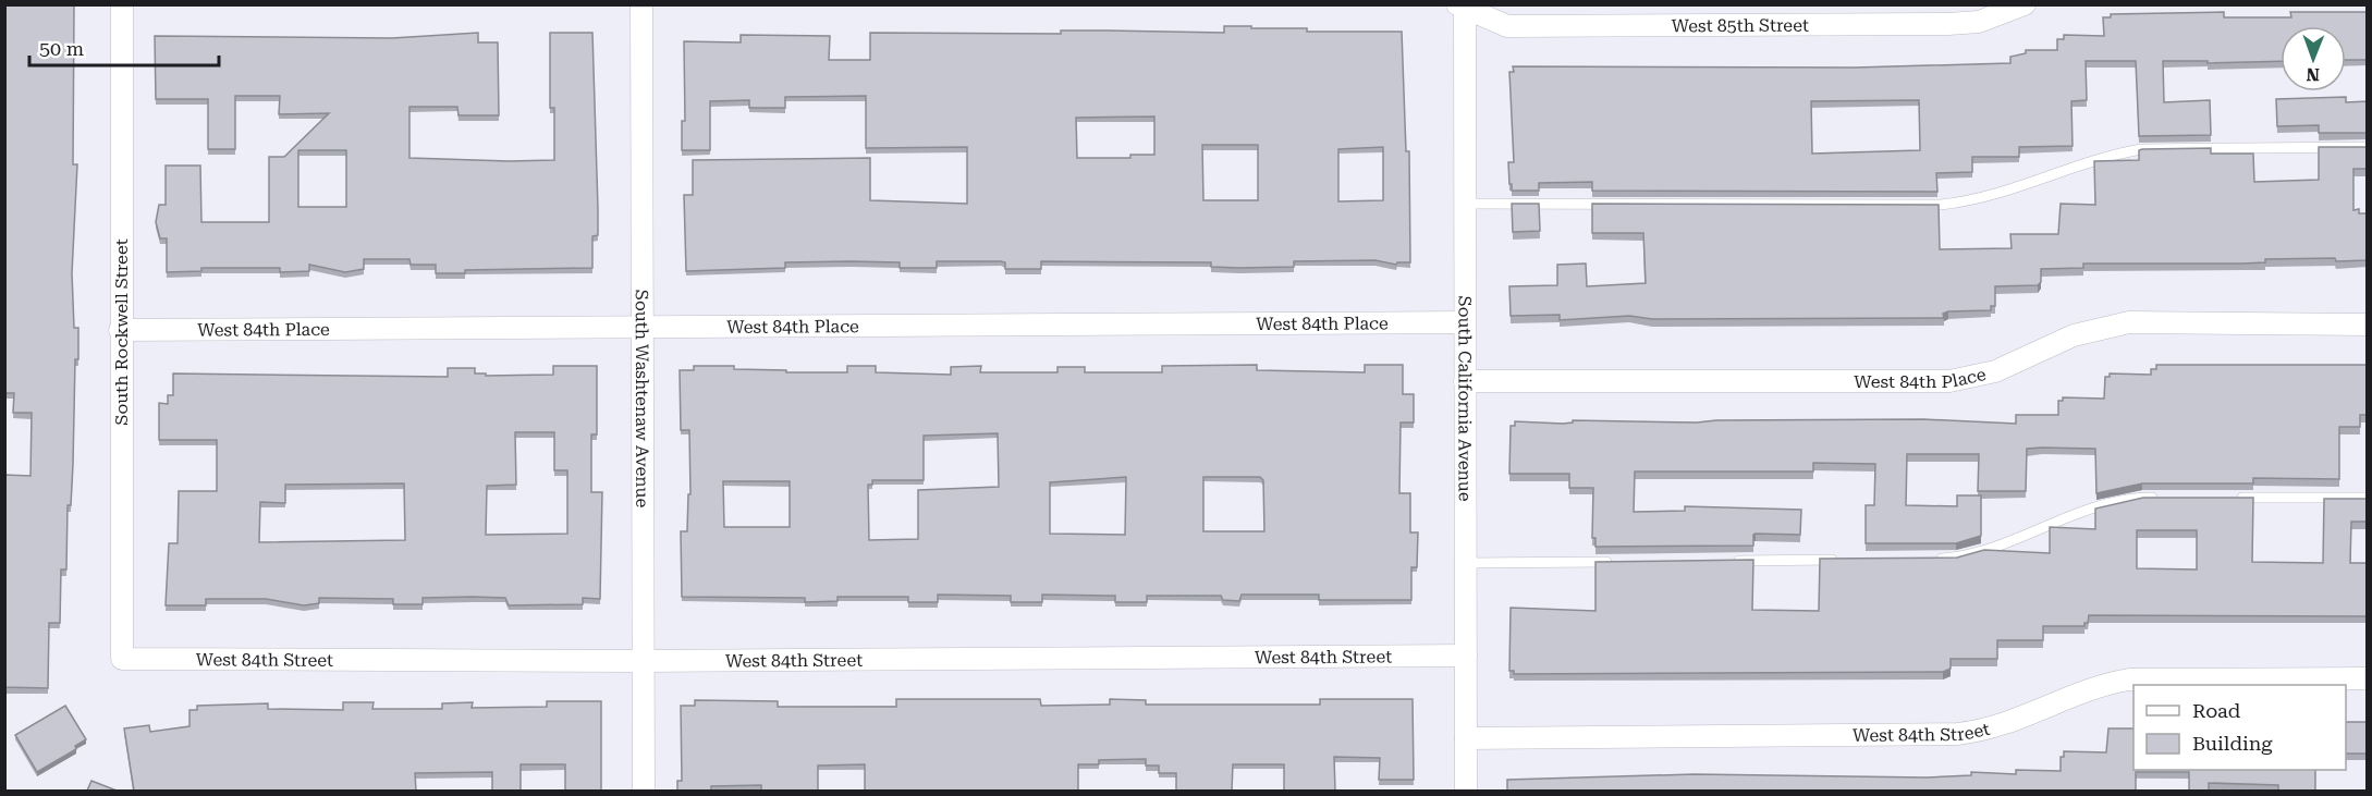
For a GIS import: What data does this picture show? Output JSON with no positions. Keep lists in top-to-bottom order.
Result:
{
  "streets": {
    "street": [
      "West 85th Street",
      "West 84th Place",
      "South Rockwell Street",
      "South Washtenaw Avenue",
      "South California Avenue",
      "West 84th Street"
    ]
  },
  "crossings": [
    ["West 85th Street", "South California Avenue"],
    ["West 84th Place", "South Rockwell Street"],
    ["West 84th Place", "South Washtenaw Avenue"],
    ["West 84th Place", "South California Avenue"],
    ["South Rockwell Street", "West 84th Street"],
    ["South Washtenaw Avenue", "West 84th Street"],
    ["South California Avenue", "West 84th Street"]
  ],
  "legend": ["Road", "Building"],
  "scale_bar": "50 m",
  "north": "bottom"
}
